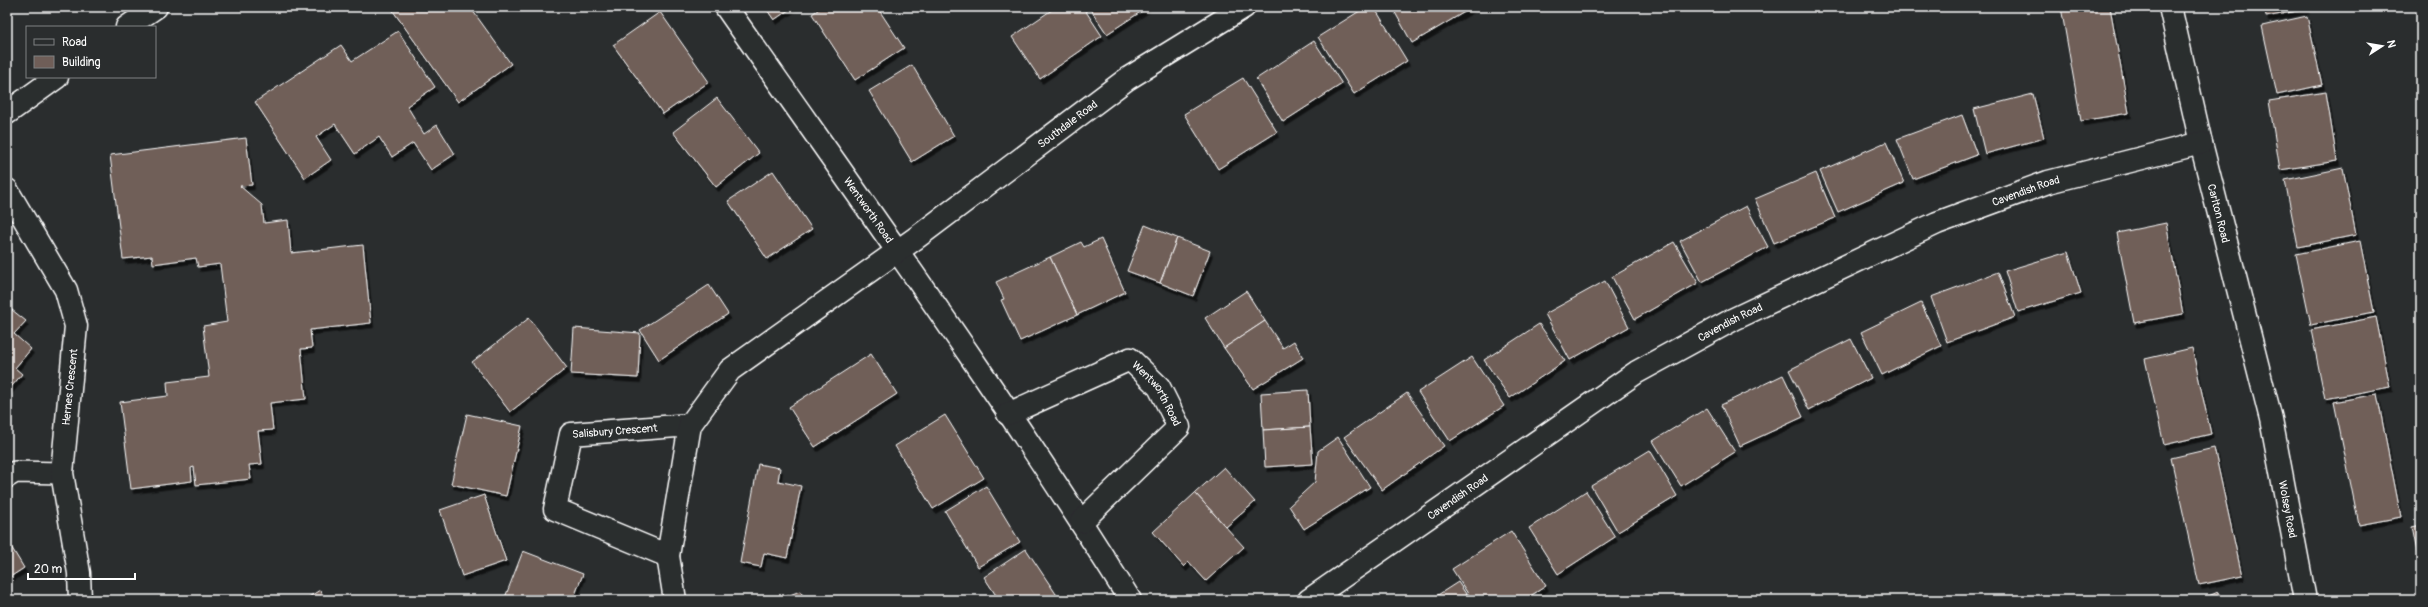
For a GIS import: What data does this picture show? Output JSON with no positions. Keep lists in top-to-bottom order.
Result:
{
  "streets": {
    "street": [
      "Southdale Road",
      "Cavendish Road",
      "Wentworth Road",
      "Carlton Road",
      "Hernes Crescent",
      "Salisbury Crescent",
      "Wolsey Road"
    ]
  },
  "crossings": [
    ["Southdale Road", "Wentworth Road"],
    ["Cavendish Road", "Carlton Road"],
    ["Carlton Road", "Wolsey Road"]
  ],
  "legend": ["Road", "Building"],
  "scale_bar": "20 m",
  "north": "right"
}
